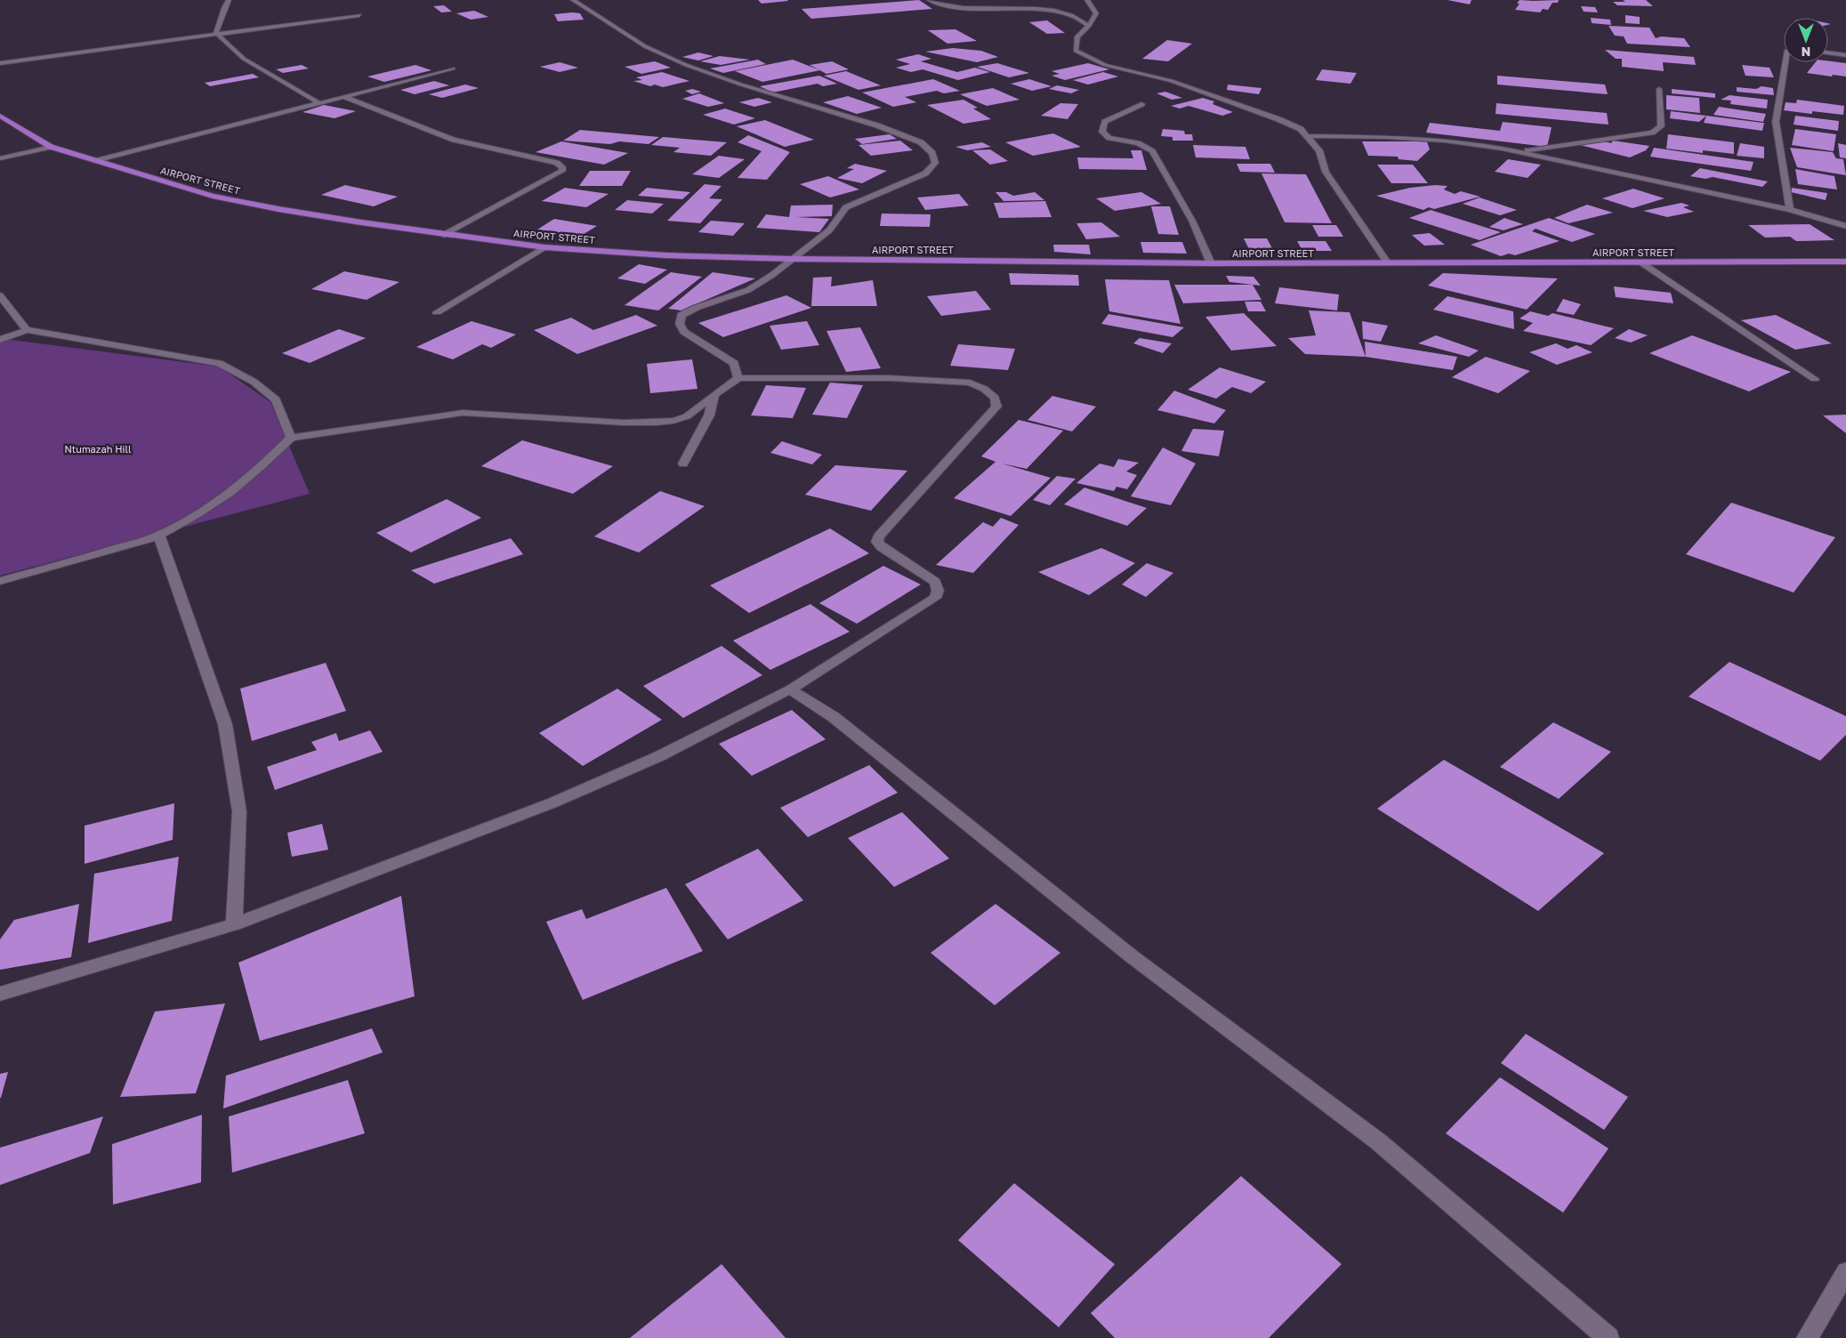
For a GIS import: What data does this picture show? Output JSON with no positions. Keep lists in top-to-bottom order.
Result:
{
  "streets": {
    "highway": ["AIRPORT STREET"]
  },
  "parks": ["Ntumazah Hill"],
  "north": "bottom"
}
